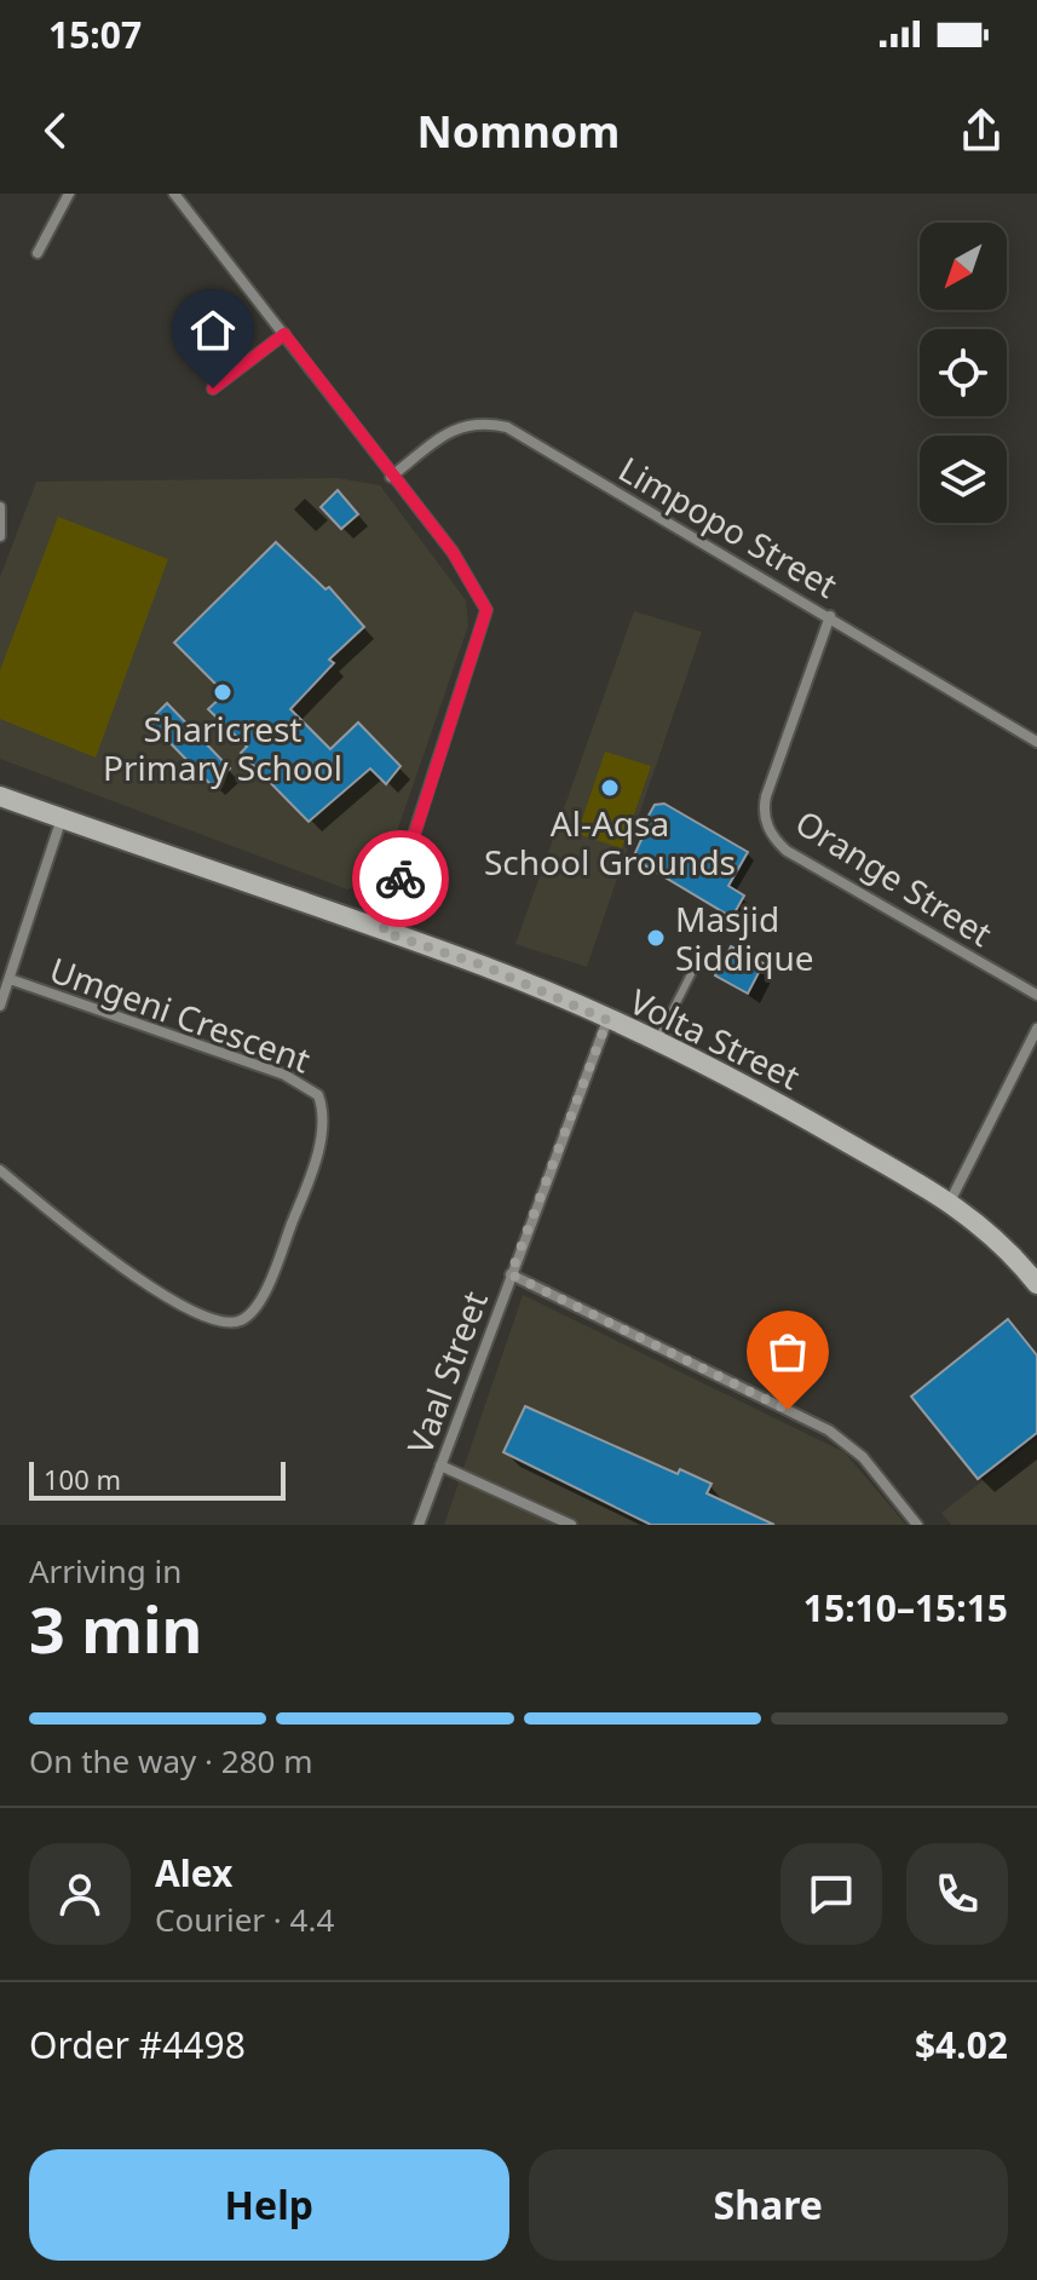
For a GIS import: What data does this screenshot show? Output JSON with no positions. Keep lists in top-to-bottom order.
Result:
{
  "streets": {
    "street": [
      "Limpopo Street",
      "Orange Street",
      "Umgeni Crescent",
      "Volta Street",
      "Vaal Street"
    ]
  },
  "crossings": [
    ["Limpopo Street", "Orange Street"],
    ["Umgeni Crescent", "Volta Street"],
    ["Volta Street", "Vaal Street"]
  ],
  "places": ["Sharicrest Primary School", "Al-Aqsa School Grounds", "Masjid Siddique"],
  "scale_bar": "100 m",
  "north": "bottom left",
  "page": {
    "status": "15:07",
    "header": "Nomnom",
    "scale": "100 m",
    "heading": ["3 min", "Arriving in", "15:10–15:15"],
    "panel": [
      "Alex",
      "Courier · 4.4",
      "Order #4498",
      "$4.02"
    ],
    "bar": "On the way · 280 m",
    "buttons": ["Help", "Share"]
  }
}
